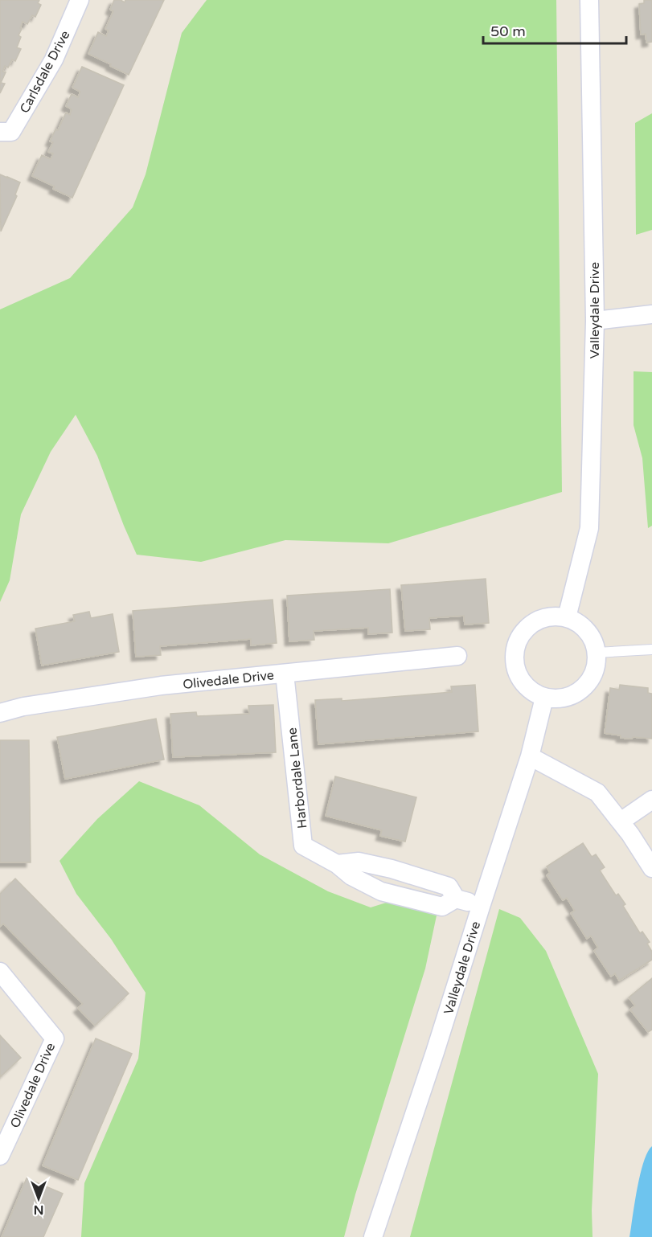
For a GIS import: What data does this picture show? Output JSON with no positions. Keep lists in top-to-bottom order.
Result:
{
  "streets": {
    "street": [
      "Carlsdale Drive",
      "Valleydale Drive",
      "Olivedale Drive",
      "Harbordale Lane"
    ]
  },
  "crossings": [
    ["Olivedale Drive", "Harbordale Lane"]
  ],
  "scale_bar": "50 m",
  "north": "bottom"
}
